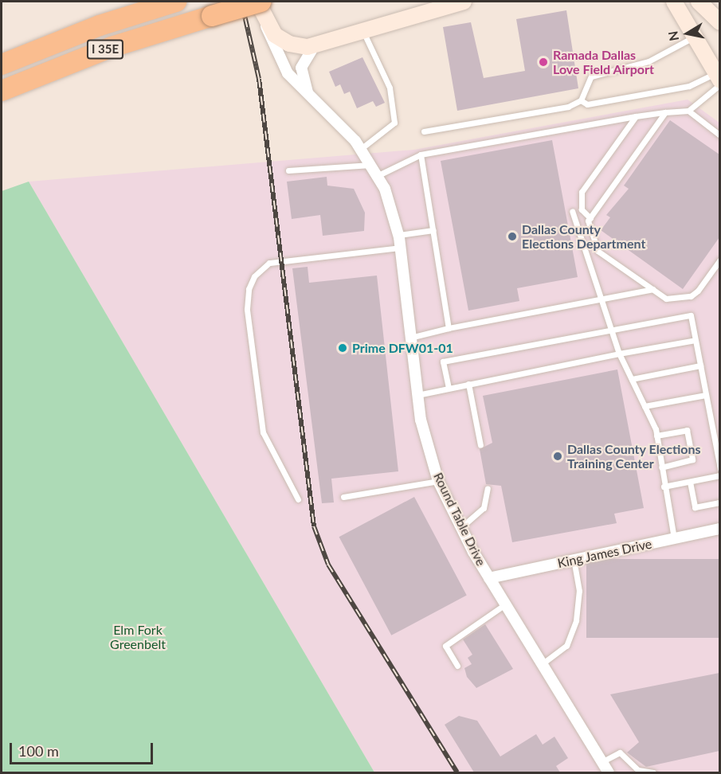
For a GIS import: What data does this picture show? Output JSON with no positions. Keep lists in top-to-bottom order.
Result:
{
  "streets": {
    "highway": ["I 35E"],
    "street": ["Round Table Drive", "King James Drive"]
  },
  "crossings": [
    ["Round Table Drive", "King James Drive"]
  ],
  "parks": ["Elm Fork Greenbelt"],
  "places": [
    "Ramada Dallas Love Field Airport",
    "Dallas County Elections Department",
    "Prime DFW01-01",
    "Dallas County Elections Training Center"
  ],
  "scale_bar": "100 m",
  "north": "left"
}
